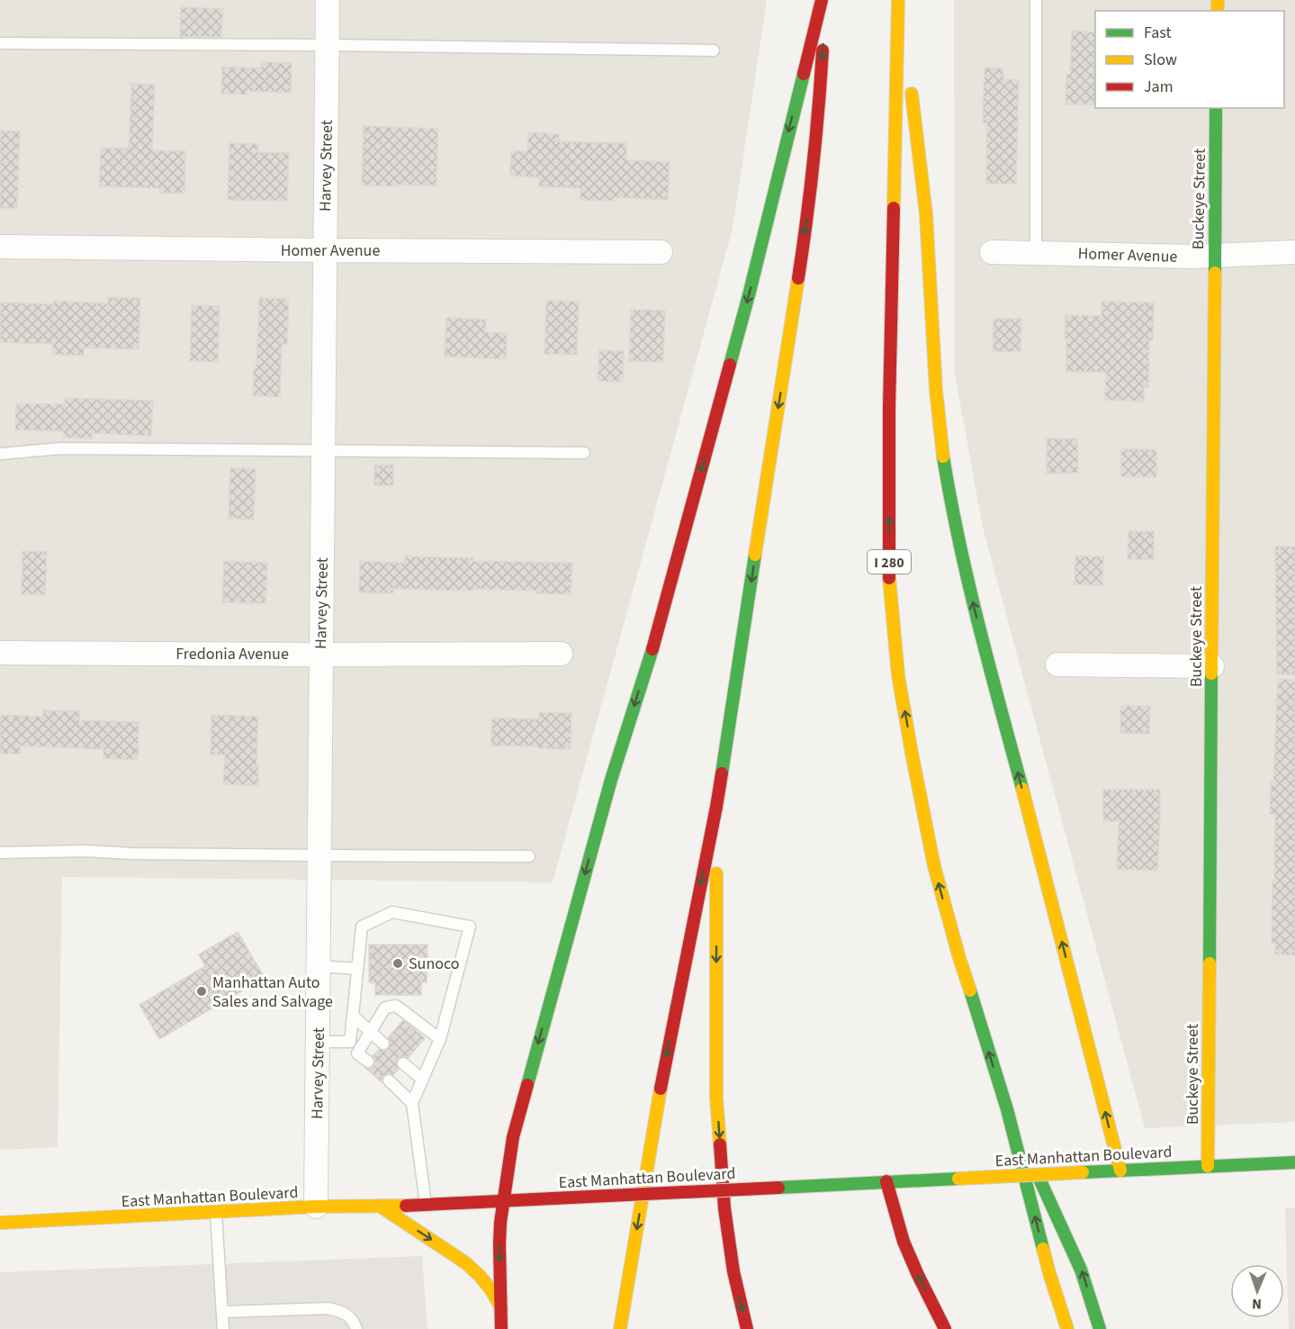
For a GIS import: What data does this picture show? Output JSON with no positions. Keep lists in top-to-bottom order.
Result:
{
  "streets": {
    "main road": ["Buckeye Street", "I 280", "East Manhattan Boulevard"],
    "street": ["Harvey Street", "Homer Avenue", "Fredonia Avenue"]
  },
  "crossings": [
    ["Harvey Street", "Homer Avenue"],
    ["Harvey Street", "Fredonia Avenue"],
    ["Harvey Street", "East Manhattan Boulevard"],
    ["Buckeye Street", "Homer Avenue"],
    ["Buckeye Street", "East Manhattan Boulevard"]
  ],
  "places": ["Sunoco", "Manhattan Auto Sales and Salvage"],
  "legend": ["Fast", "Slow", "Jam"],
  "north": "bottom"
}
